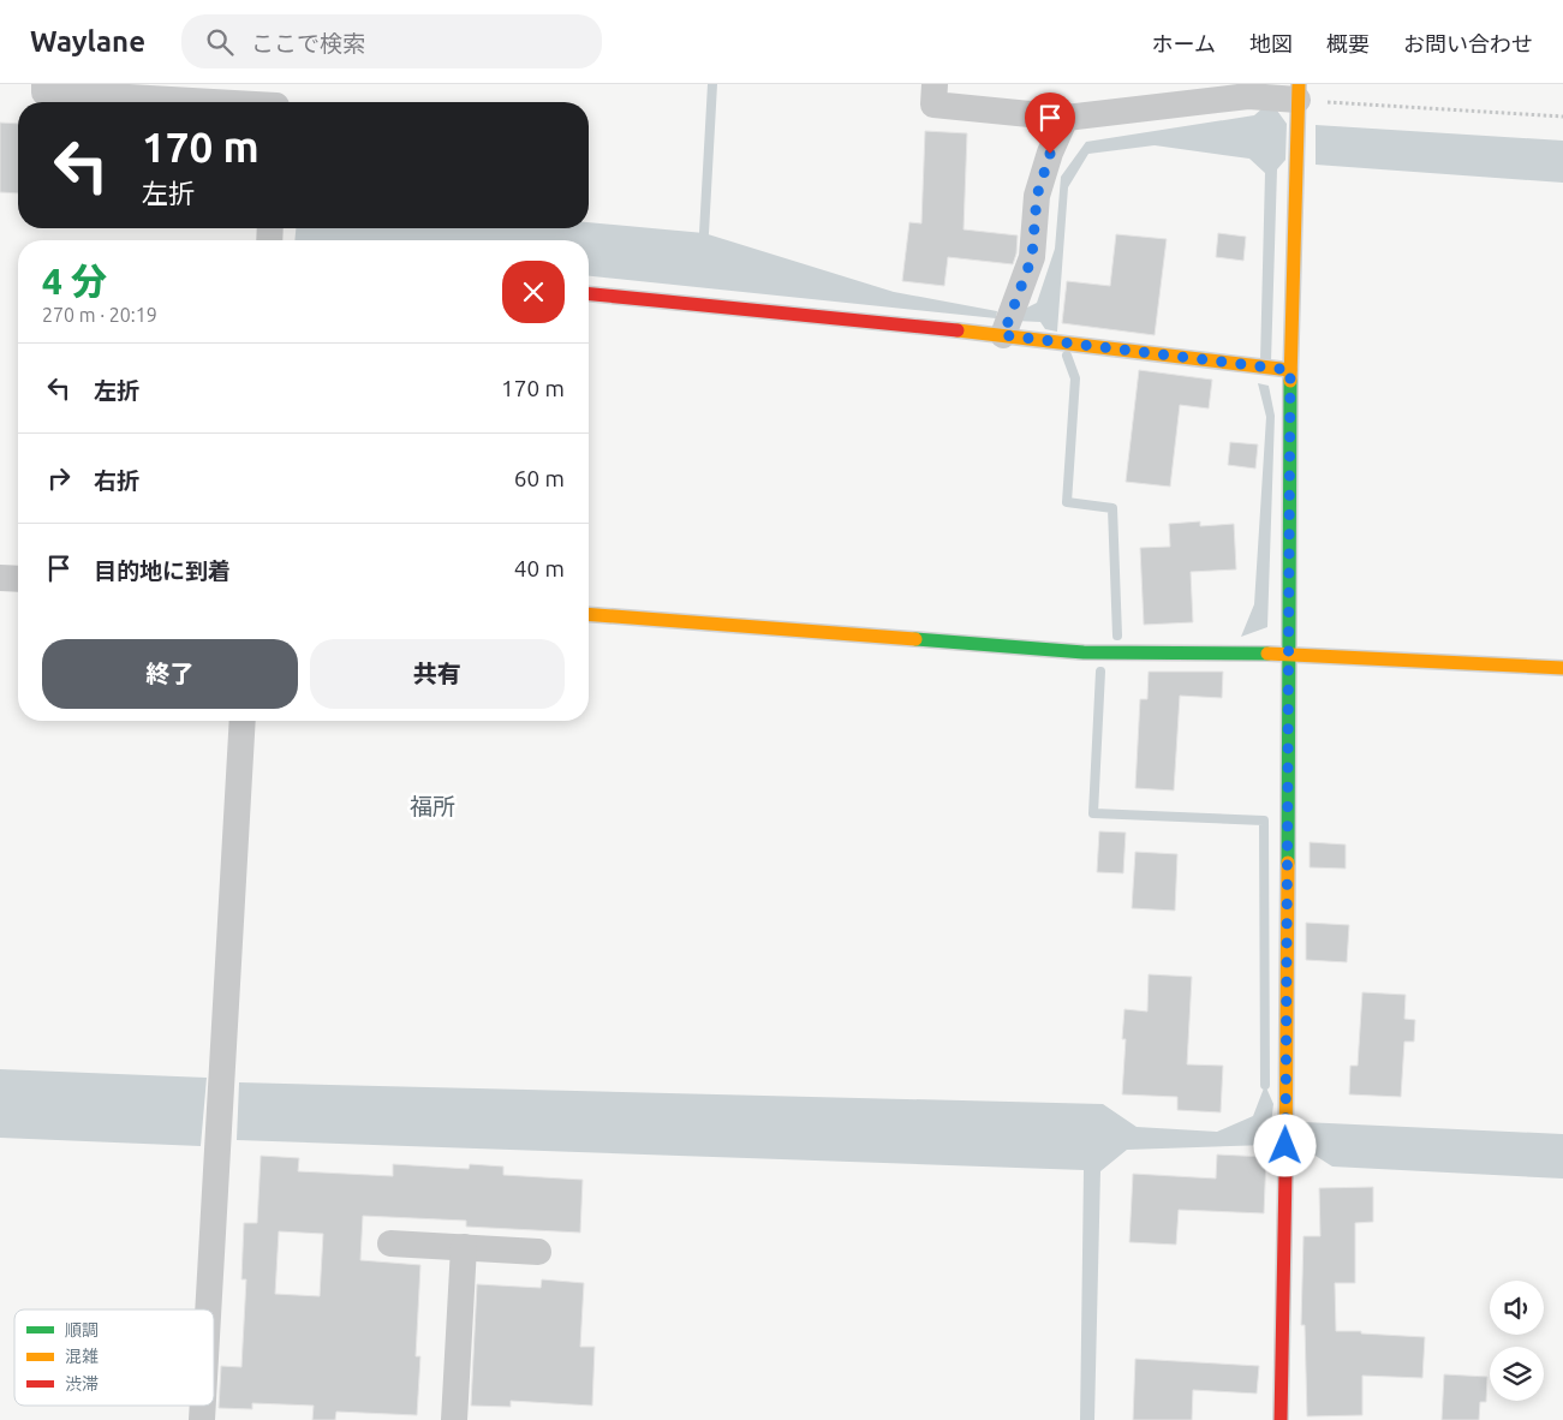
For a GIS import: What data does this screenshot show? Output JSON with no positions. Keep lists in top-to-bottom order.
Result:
{
  "districts": ["福所"],
  "legend": ["順調", "混雑", "渋滞"],
  "page": {
    "header": "Waylane",
    "search": "ここで検索",
    "nav": [
      "ホーム",
      "地図",
      "概要",
      "お問い合わせ"
    ],
    "turn": ["170 m", "左折"],
    "heading": ["4 分", "270 m · 20:19"],
    "list": [
      {
        "name": "左折",
        "value": "170 m"
      },
      {
        "name": "右折",
        "value": "60 m"
      },
      {
        "name": "目的地に到着",
        "value": "40 m"
      }
    ],
    "buttons": ["終了", "共有"]
  }
}
